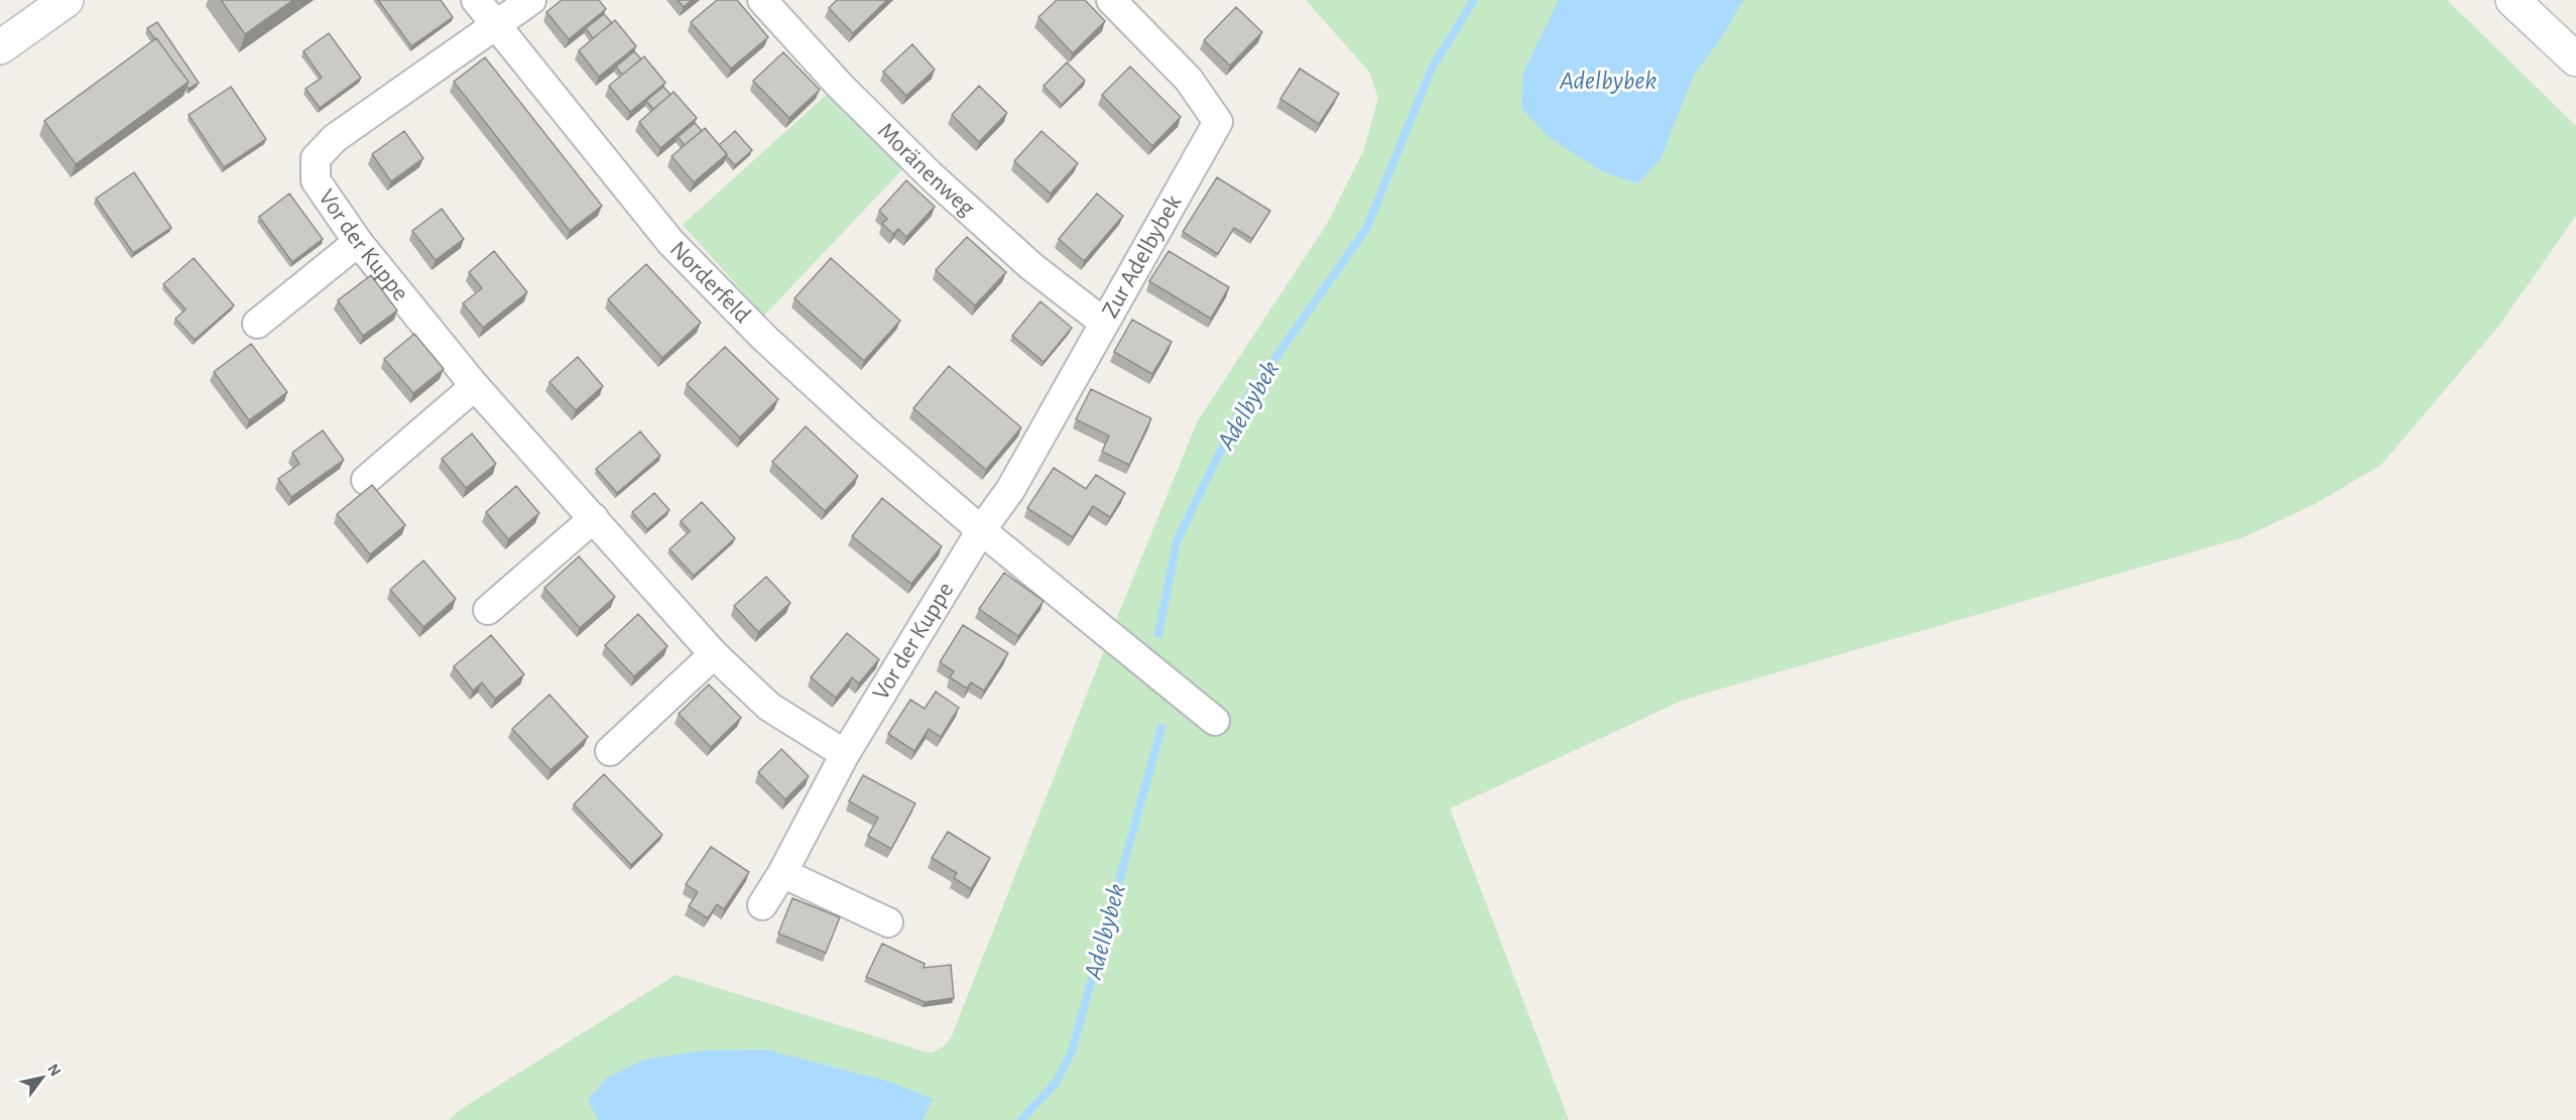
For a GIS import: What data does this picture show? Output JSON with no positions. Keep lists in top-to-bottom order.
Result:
{
  "streets": {
    "street": [
      "Moränenweg",
      "Vor der Kuppe",
      "Zur Adelbybek",
      "Norderfeld"
    ]
  },
  "crossings": [
    ["Moränenweg", "Zur Adelbybek"],
    ["Vor der Kuppe", "Zur Adelbybek"],
    ["Vor der Kuppe", "Norderfeld"],
    ["Zur Adelbybek", "Norderfeld"]
  ],
  "water": ["Adelbybek"],
  "north": "top right"
}
